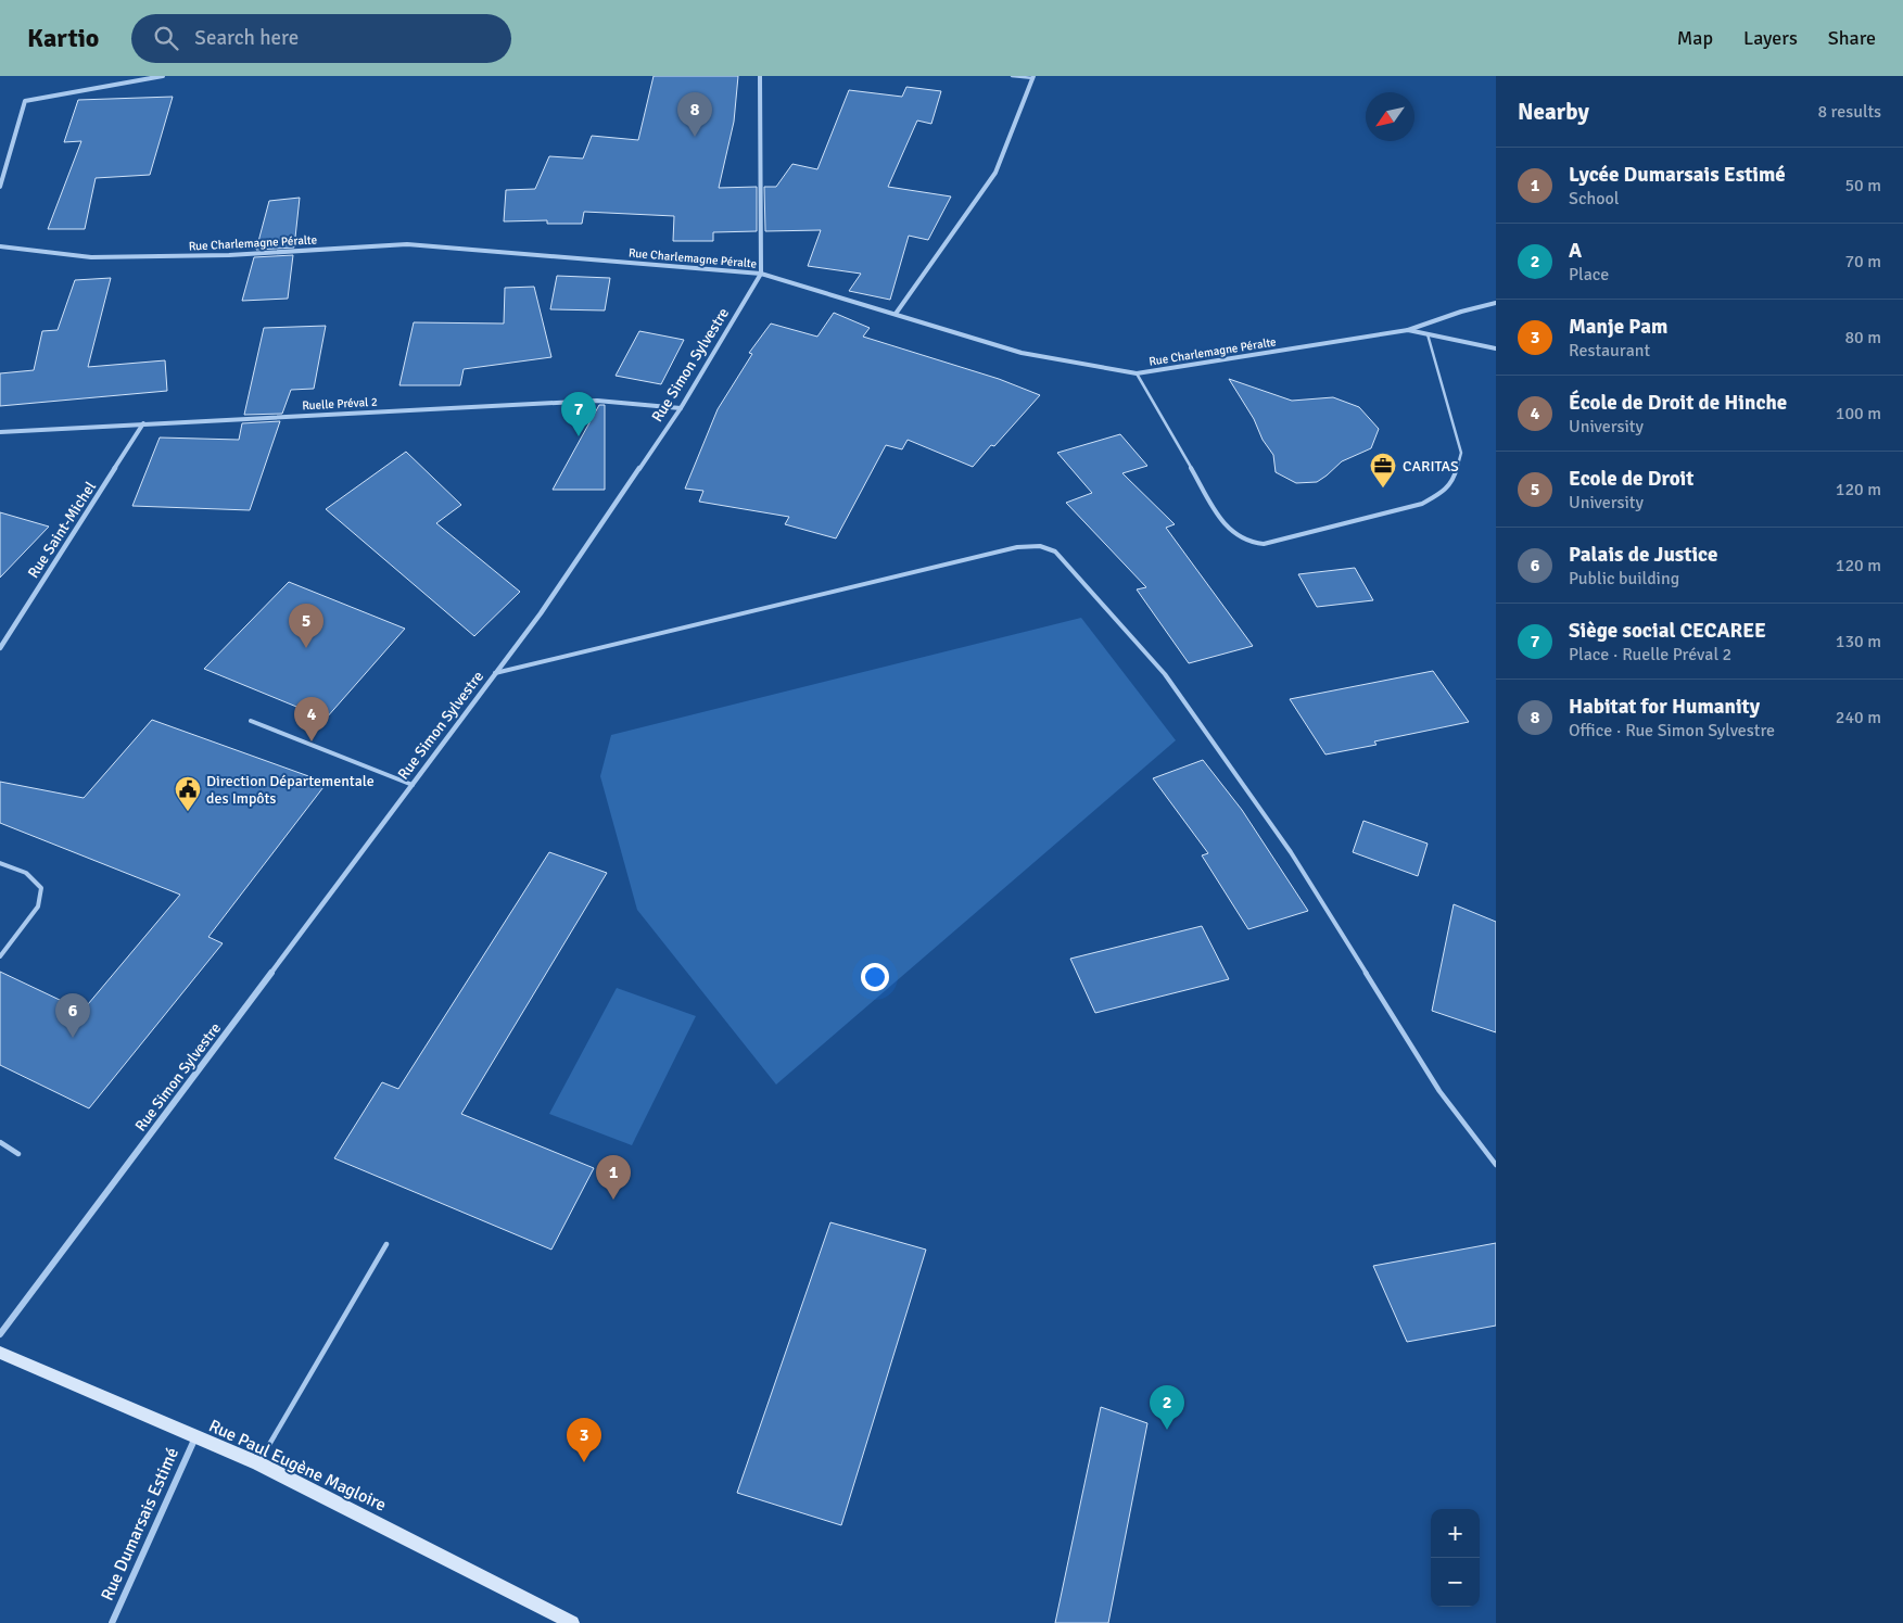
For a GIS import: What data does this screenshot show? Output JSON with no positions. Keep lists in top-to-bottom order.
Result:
{
  "streets": {
    "main road": ["Rue Paul Eugène Magloire"],
    "street": [
      "Rue Charlemagne Péralte",
      "Rue Simon Sylvestre",
      "Ruelle Préval 2",
      "Rue Saint-Michel",
      "Rue Dumarsais Estimé"
    ]
  },
  "crossings": [
    ["Rue Charlemagne Péralte", "Rue Simon Sylvestre"],
    ["Rue Simon Sylvestre", "Ruelle Préval 2"],
    ["Ruelle Préval 2", "Rue Saint-Michel"],
    ["Rue Paul Eugène Magloire", "Rue Dumarsais Estimé"]
  ],
  "places": {
    "office": ["CARITAS"],
    "public building": ["Direction Départementale des Impôts"]
  },
  "north": "bottom left",
  "page": {
    "header": "Kartio",
    "search": "Search here",
    "nav": ["Map", "Layers", "Share"],
    "heading": ["Nearby", "8 results"],
    "pins": [
      "8",
      "7",
      "5",
      "4",
      "6",
      "1",
      "2",
      "3"
    ],
    "list": [
      {
        "mark": "1",
        "name": "Lycée Dumarsais Estimé",
        "note": "School",
        "value": "50 m"
      },
      {
        "mark": "2",
        "name": "A",
        "note": "Place",
        "value": "70 m"
      },
      {
        "mark": "3",
        "name": "Manje Pam",
        "note": "Restaurant",
        "value": "80 m"
      },
      {
        "mark": "4",
        "name": "École de Droit de Hinche",
        "note": "University",
        "value": "100 m"
      },
      {
        "mark": "5",
        "name": "Ecole de Droit",
        "note": "University",
        "value": "120 m"
      },
      {
        "mark": "6",
        "name": "Palais de Justice",
        "note": "Public building",
        "value": "120 m"
      },
      {
        "mark": "7",
        "name": "Siège social CECAREE",
        "note": "Place · Ruelle Préval 2",
        "value": "130 m"
      },
      {
        "mark": "8",
        "name": "Habitat for Humanity",
        "note": "Office · Rue Simon Sylvestre",
        "value": "240 m"
      }
    ],
    "map_buttons": ["+", "−"]
  }
}
